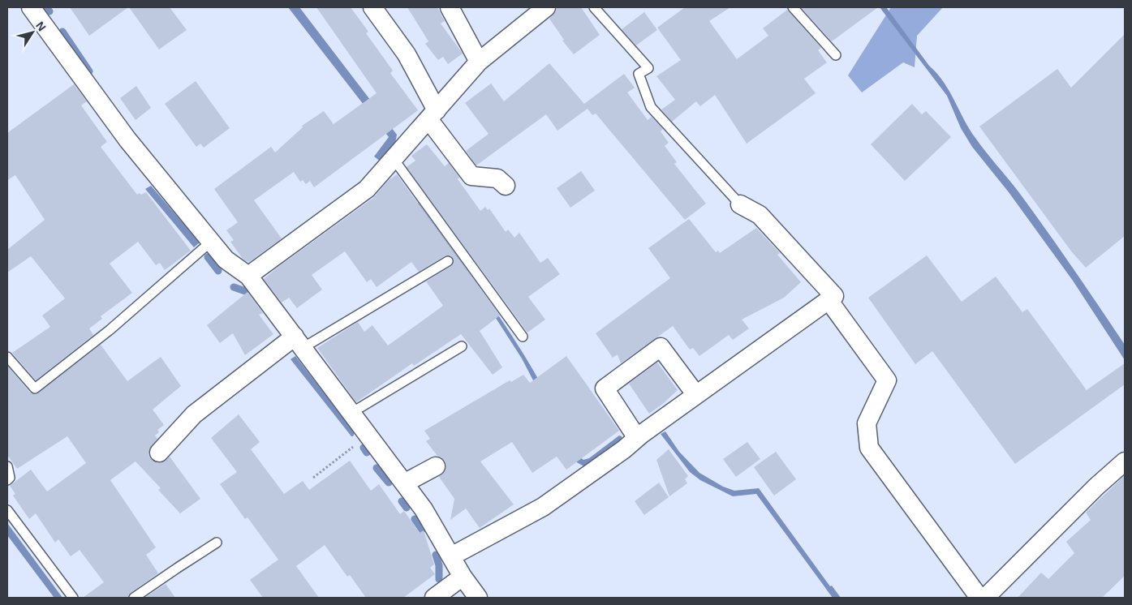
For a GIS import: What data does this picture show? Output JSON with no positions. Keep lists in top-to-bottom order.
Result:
{
  "north": "top right"
}
